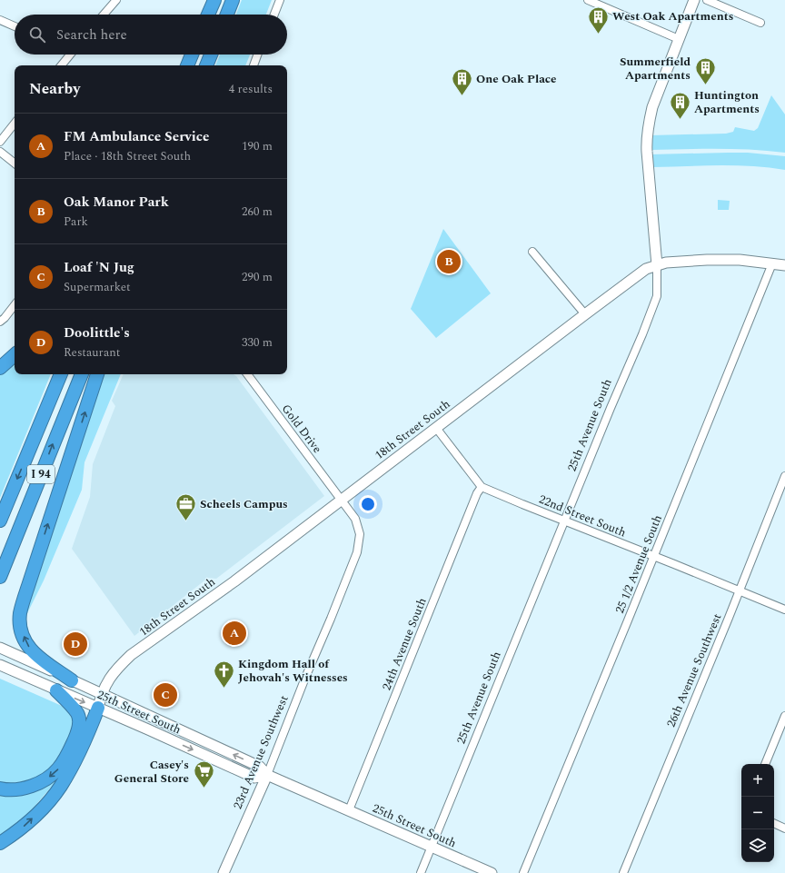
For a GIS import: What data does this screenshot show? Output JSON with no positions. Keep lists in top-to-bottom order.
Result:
{
  "streets": {
    "highway": ["I 94"],
    "street": [
      "25th Avenue South",
      "Gold Drive",
      "18th Street South",
      "22nd Street South",
      "25 1/2 Avenue South",
      "24th Avenue South",
      "26th Avenue Southwest",
      "25th Street South",
      "23rd Avenue Southwest"
    ]
  },
  "crossings": [
    ["25th Avenue South", "18th Street South"],
    ["25th Avenue South", "22nd Street South"],
    ["25th Avenue South", "25th Street South"],
    ["Gold Drive", "18th Street South"],
    ["Gold Drive", "23rd Avenue Southwest"],
    ["18th Street South", "25 1/2 Avenue South"],
    ["18th Street South", "25th Street South"],
    ["18th Street South", "23rd Avenue Southwest"],
    ["22nd Street South", "25 1/2 Avenue South"],
    ["22nd Street South", "24th Avenue South"],
    ["22nd Street South", "26th Avenue Southwest"],
    ["24th Avenue South", "25th Street South"],
    ["25th Street South", "23rd Avenue Southwest"]
  ],
  "places": {
    "building": [
      "West Oak Apartments",
      "Summerfield Apartments",
      "One Oak Place",
      "Huntington Apartments"
    ],
    "office": ["Scheels Campus"],
    "church": ["Kingdom Hall of Jehovah's Witnesses"],
    "supermarket": ["Casey's General Store"]
  },
  "page": {
    "search": "Search here",
    "heading": ["Nearby", "4 results"],
    "list": [
      {
        "mark": "A",
        "name": "FM Ambulance Service",
        "note": "Place · 18th Street South",
        "value": "190 m"
      },
      {
        "mark": "B",
        "name": "Oak Manor Park",
        "note": "Park",
        "value": "260 m"
      },
      {
        "mark": "C",
        "name": "Loaf 'N Jug",
        "note": "Supermarket",
        "value": "290 m"
      },
      {
        "mark": "D",
        "name": "Doolittle's",
        "note": "Restaurant",
        "value": "330 m"
      }
    ],
    "pins": [
      "B",
      "A",
      "D",
      "C"
    ],
    "map_buttons": ["+", "−"]
  }
}
